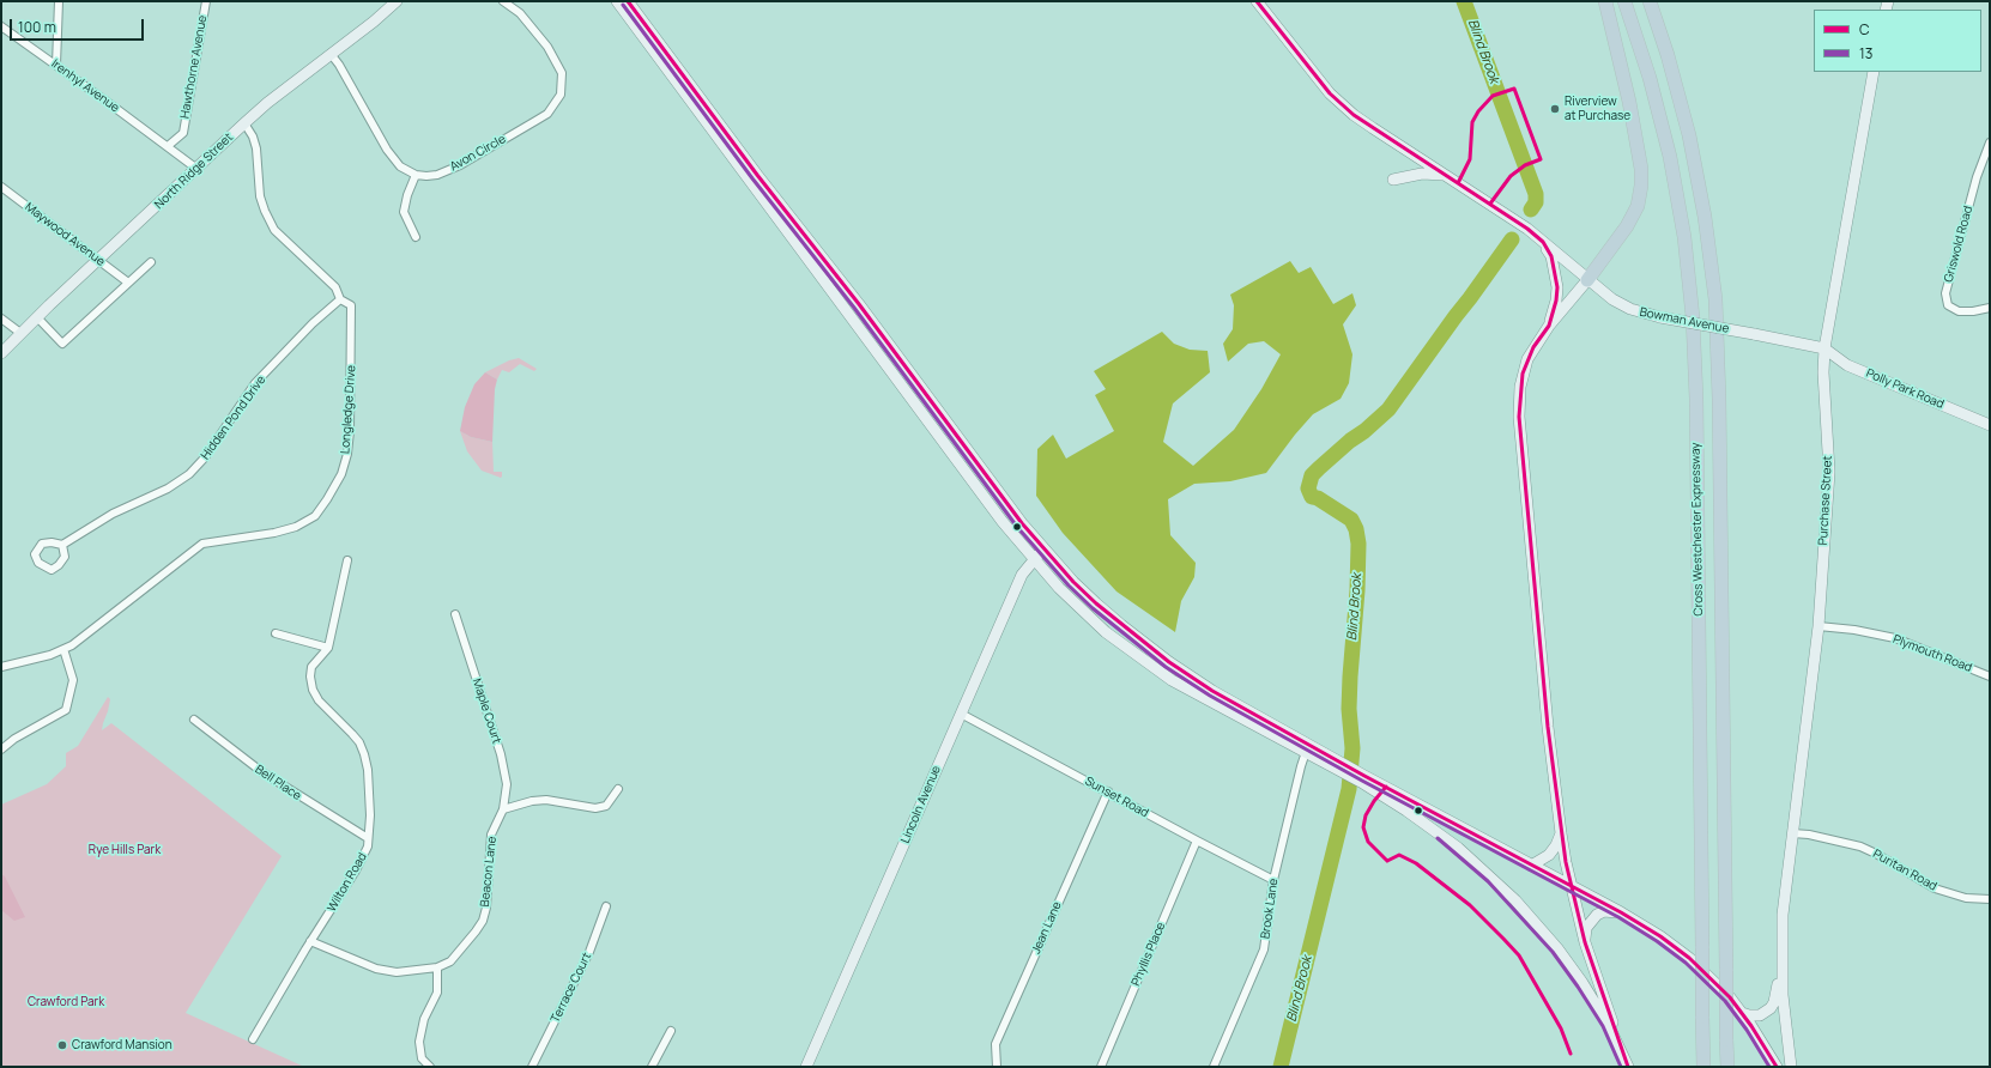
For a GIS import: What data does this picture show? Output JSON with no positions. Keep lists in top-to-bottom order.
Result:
{
  "streets": {
    "highway": ["Cross Westchester Expressway"],
    "main road": [
      "North Ridge Street",
      "Bowman Avenue",
      "Polly Park Road",
      "Purchase Street",
      "Lincoln Avenue"
    ],
    "street": [
      "Hawthorne Avenue",
      "Irenhyl Avenue",
      "Avon Circle",
      "Maywood Avenue",
      "Griswold Road",
      "Longledge Drive",
      "Hidden Pond Drive",
      "Plymouth Road",
      "Maple Court",
      "Bell Place",
      "Sunset Road",
      "Puritan Road",
      "Beacon Lane",
      "Wilton Road",
      "Brook Lane",
      "Jean Lane",
      "Phyllis Place",
      "Terrace Court"
    ]
  },
  "crossings": [
    ["Hawthorne Avenue", "Irenhyl Avenue"],
    ["North Ridge Street", "Maywood Avenue"],
    ["North Ridge Street", "Longledge Drive"],
    ["Bowman Avenue", "Polly Park Road"],
    ["Bowman Avenue", "Purchase Street"],
    ["Polly Park Road", "Purchase Street"],
    ["Longledge Drive", "Hidden Pond Drive"],
    ["Purchase Street", "Plymouth Road"],
    ["Purchase Street", "Puritan Road"],
    ["Maple Court", "Beacon Lane"],
    ["Bell Place", "Wilton Road"],
    ["Sunset Road", "Lincoln Avenue"],
    ["Sunset Road", "Brook Lane"],
    ["Sunset Road", "Jean Lane"],
    ["Sunset Road", "Phyllis Place"],
    ["Beacon Lane", "Wilton Road"]
  ],
  "water": ["Blind Brook"],
  "parks": ["Rye Hills Park", "Crawford Park"],
  "places": ["Riverview at Purchase", "Crawford Mansion"],
  "lines": ["transit line C", "transit line 13"],
  "legend": ["C", "13"],
  "scale_bar": "100 m"
}
